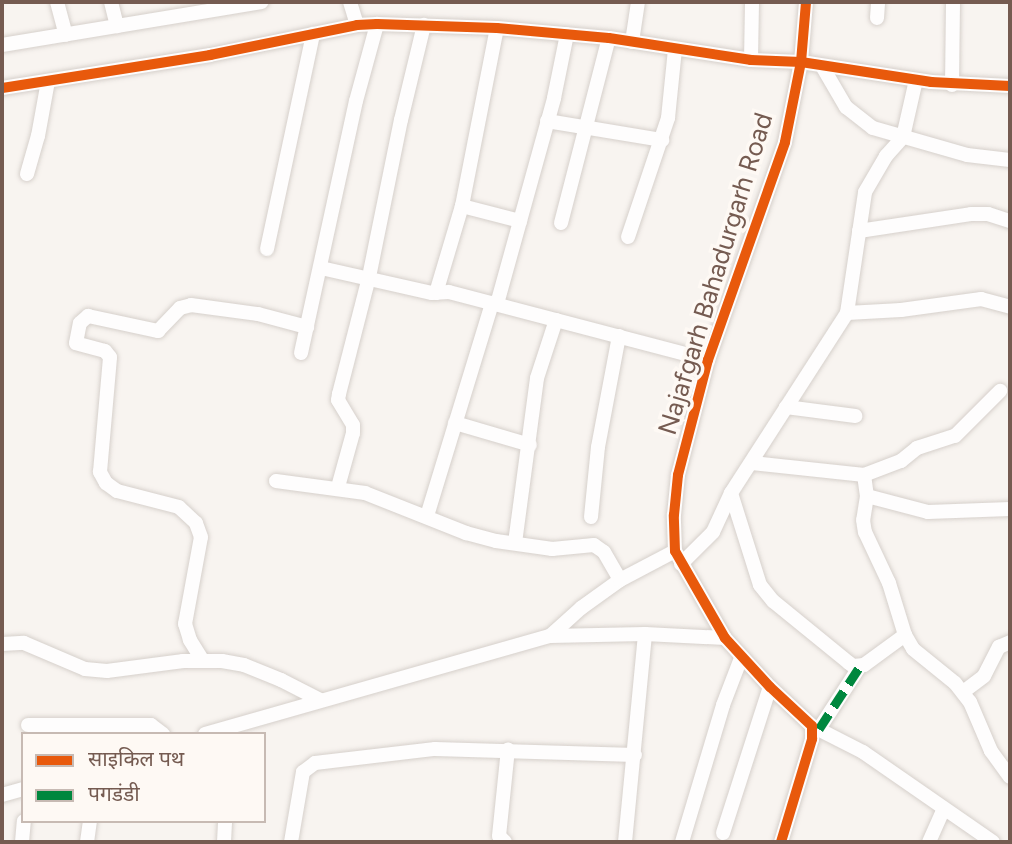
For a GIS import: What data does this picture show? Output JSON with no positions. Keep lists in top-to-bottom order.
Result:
{
  "streets": {
    "street": ["Najafgarh Bahadurgarh Road"]
  },
  "legend": ["साइकिल पथ", "पगडंडी"]
}
